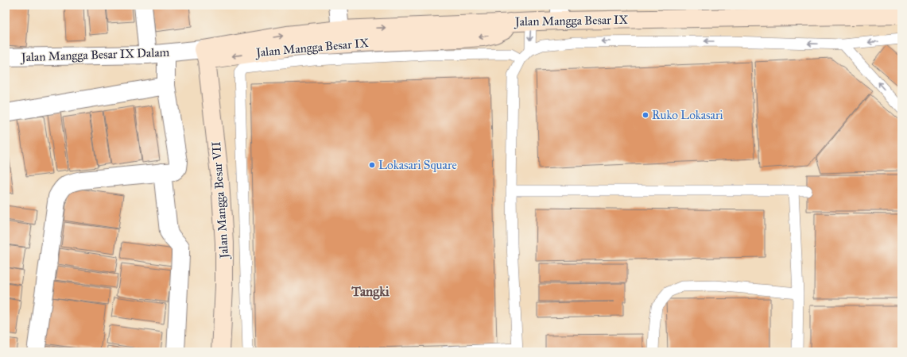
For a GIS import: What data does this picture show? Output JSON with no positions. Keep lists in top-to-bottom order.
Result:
{
  "streets": {
    "street": ["Jalan Mangga Besar IX", "Jalan Mangga Besar IX Dalam", "Jalan Mangga Besar VII"]
  },
  "crossings": [
    ["Jalan Mangga Besar IX", "Jalan Mangga Besar IX Dalam"],
    ["Jalan Mangga Besar IX", "Jalan Mangga Besar VII"],
    ["Jalan Mangga Besar IX Dalam", "Jalan Mangga Besar VII"]
  ],
  "districts": ["Tangki"],
  "places": ["Ruko Lokasari", "Lokasari Square"]
}
